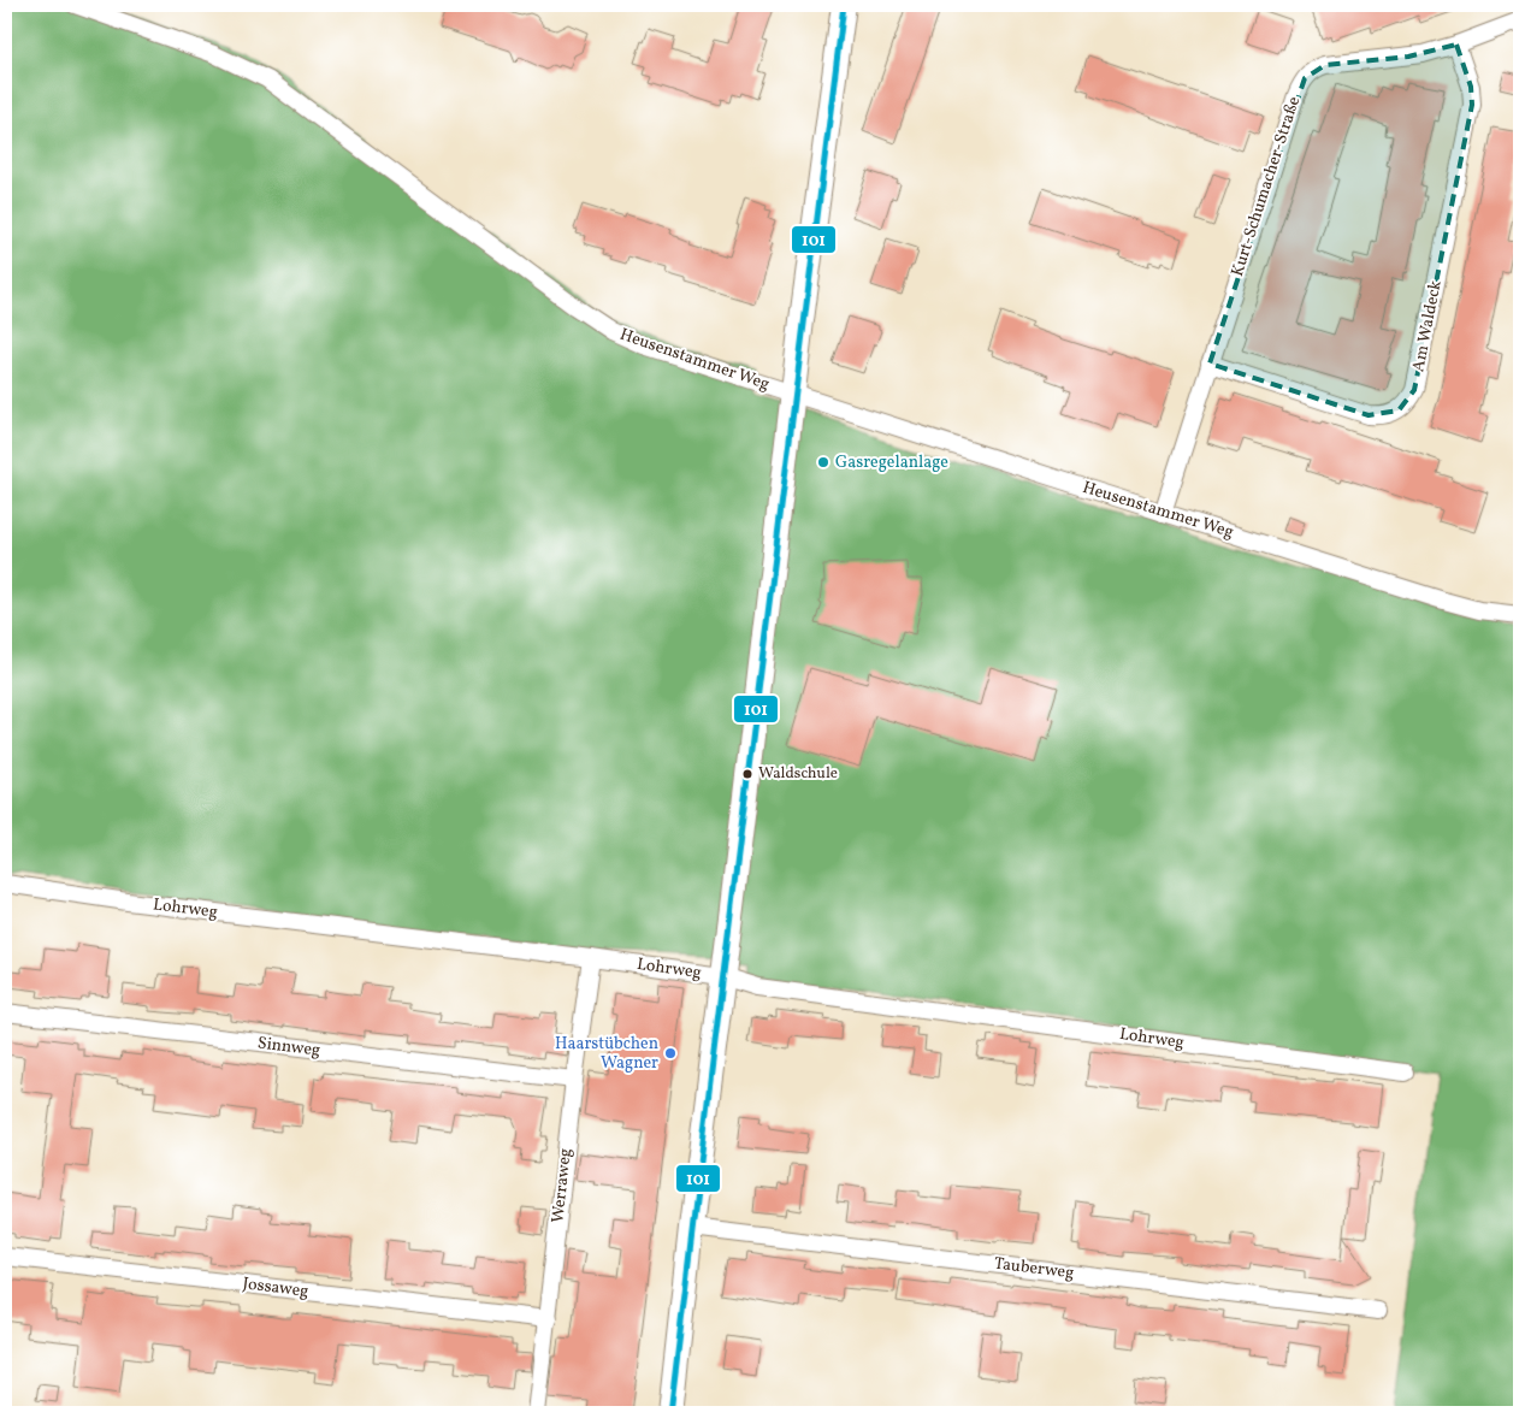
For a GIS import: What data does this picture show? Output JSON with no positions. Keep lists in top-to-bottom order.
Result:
{
  "streets": {
    "street": [
      "Kurt-Schumacher-Straße",
      "Am Waldeck",
      "Heusenstammer Weg",
      "Lohrweg",
      "Sinnweg",
      "Werraweg",
      "Tauberweg",
      "Jossaweg"
    ]
  },
  "crossings": [
    ["Kurt-Schumacher-Straße", "Am Waldeck"],
    ["Kurt-Schumacher-Straße", "Heusenstammer Weg"],
    ["Lohrweg", "Werraweg"],
    ["Sinnweg", "Werraweg"],
    ["Werraweg", "Jossaweg"]
  ],
  "places": ["Gasregelanlage", "Waldschule", "Haarstübchen Wagner"],
  "lines": ["transit line 101"]
}
